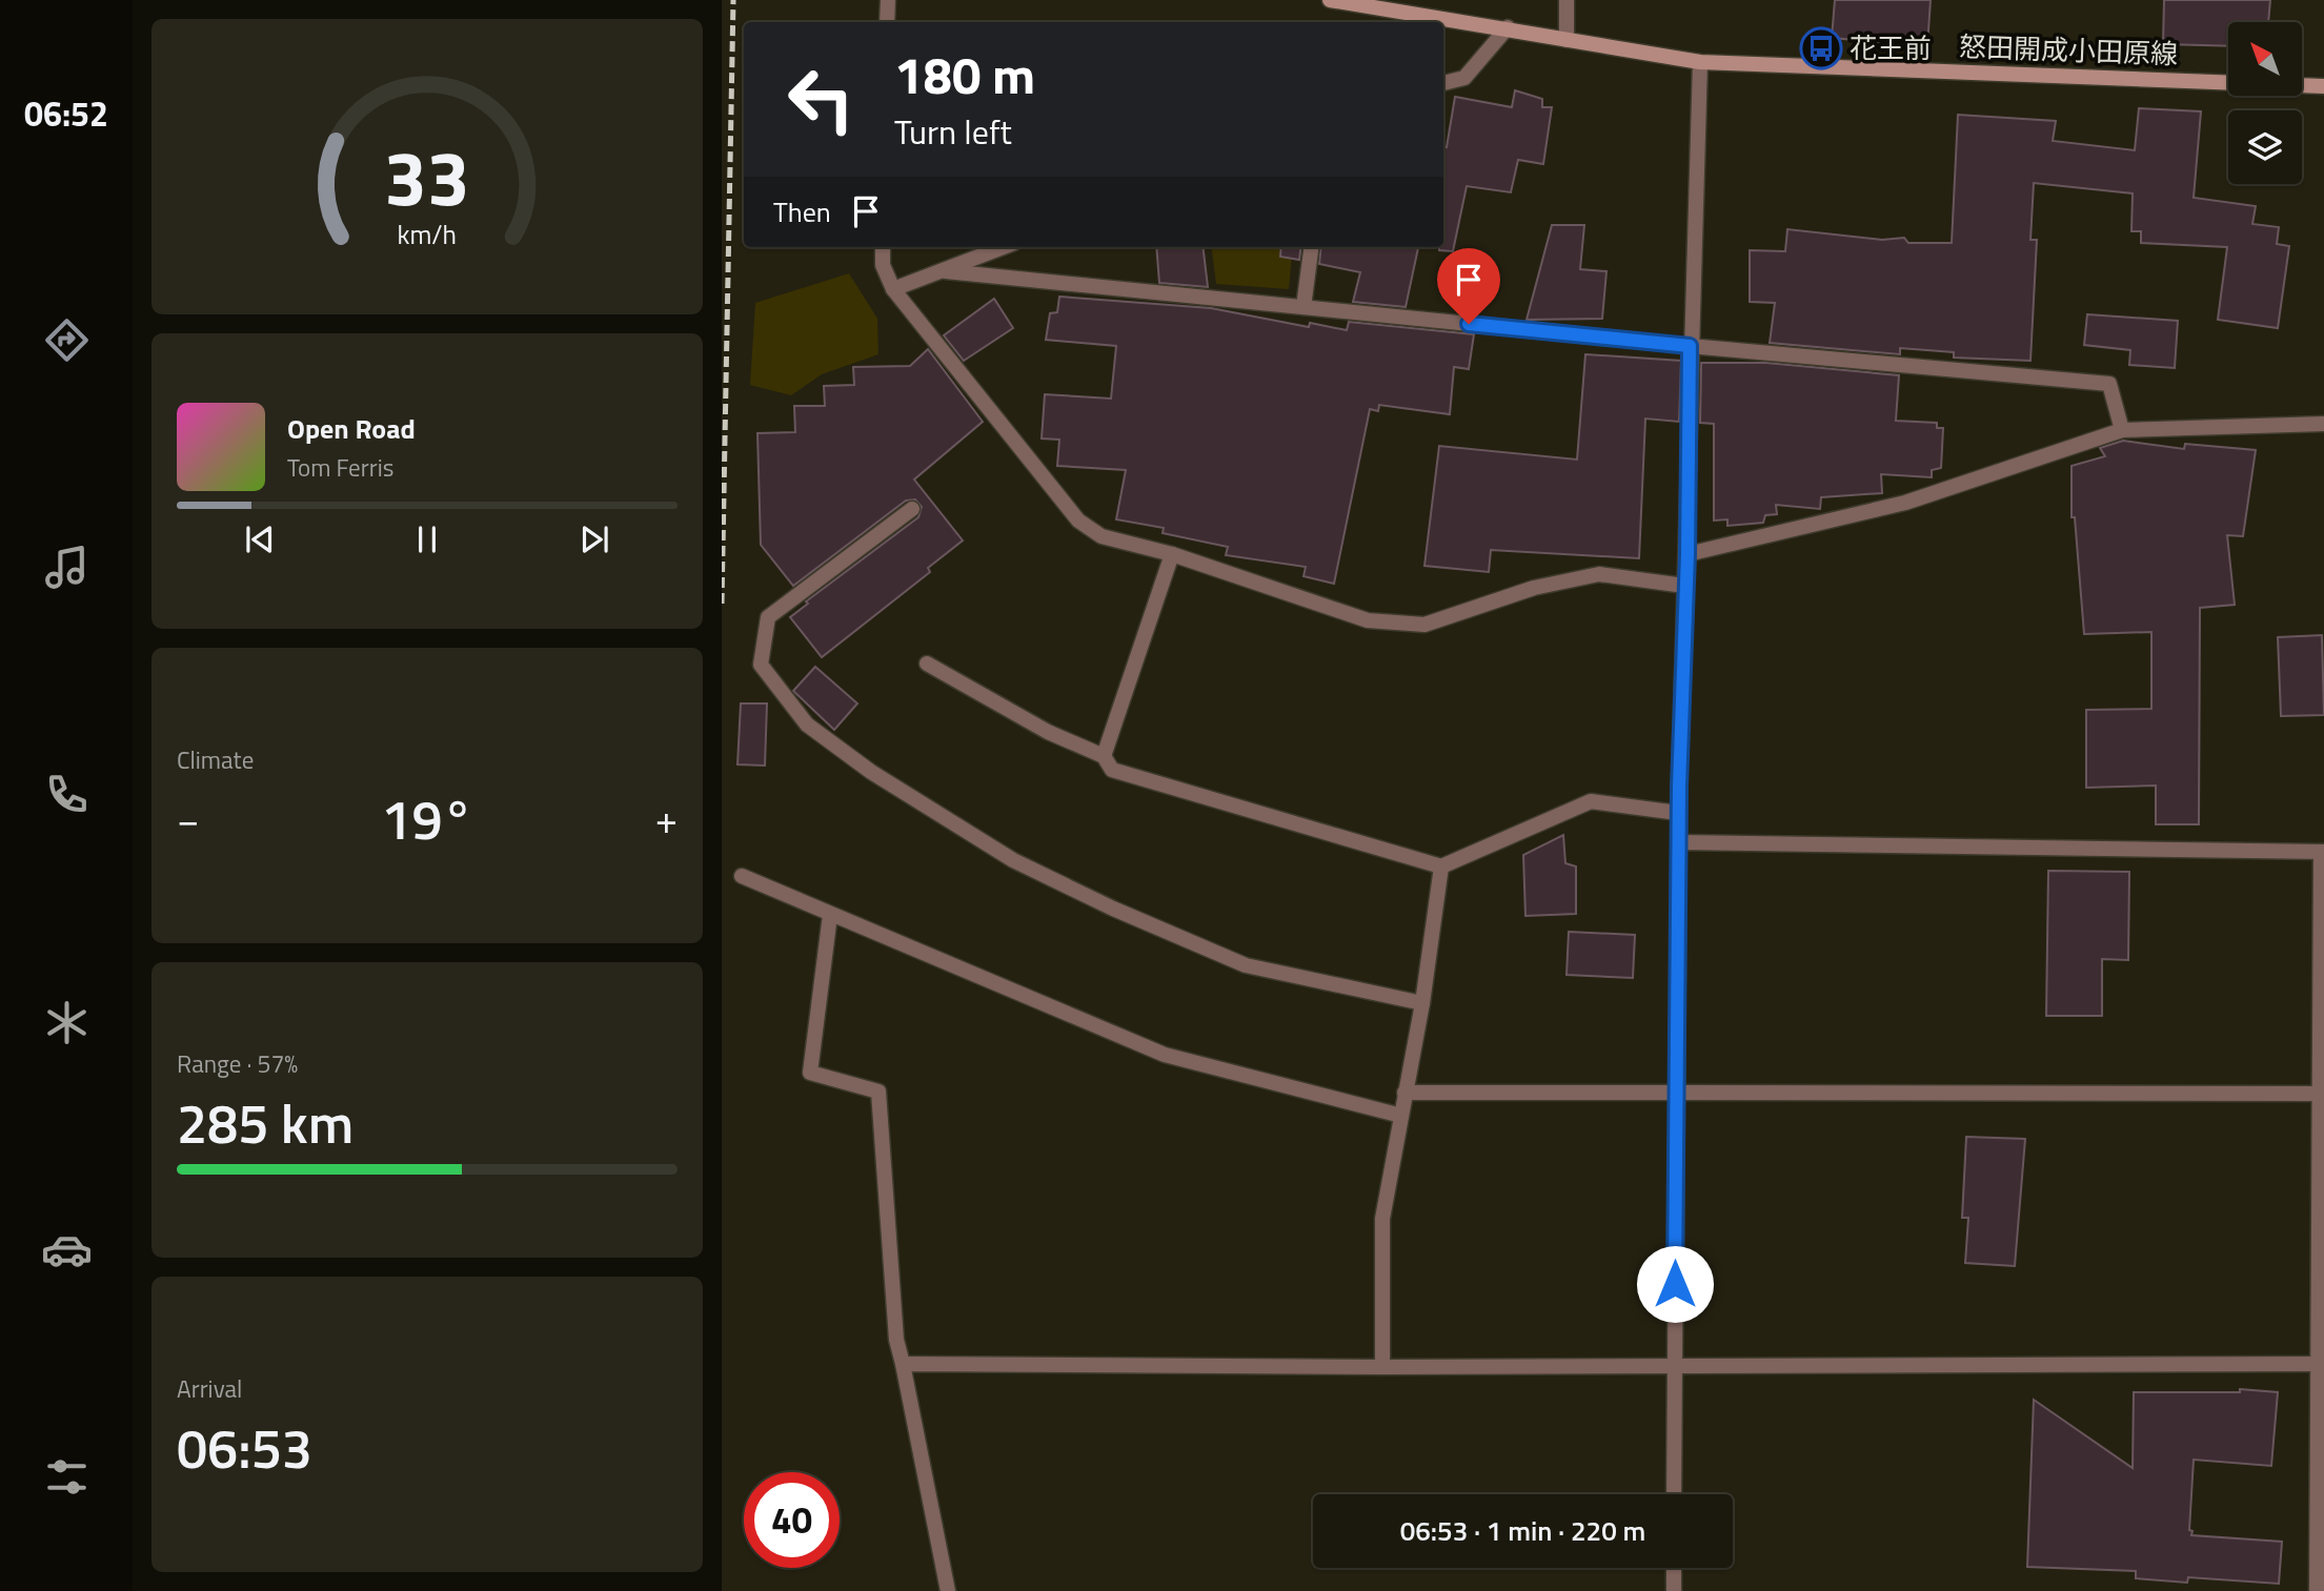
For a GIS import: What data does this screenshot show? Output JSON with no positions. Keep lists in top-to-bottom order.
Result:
{
  "streets": {
    "main road": ["怒田開成小田原線"]
  },
  "places": {
    "bus stop": ["花王前"]
  },
  "north": "top left",
  "page": {
    "tabs": "06:52",
    "turn": ["180 m", "Turn left"],
    "then": "Then",
    "song": ["Open Road", "Tom Ferris"],
    "tile": [
      "Climate",
      ["Range · 57%", "285 km"],
      ["Arrival", "06:53"]
    ],
    "heat": ["−", "19°", "+"],
    "limit": "40",
    "trip": "06:53 · 1 min · 220 m",
    "gauge": ["33", "km/h"]
  }
}
